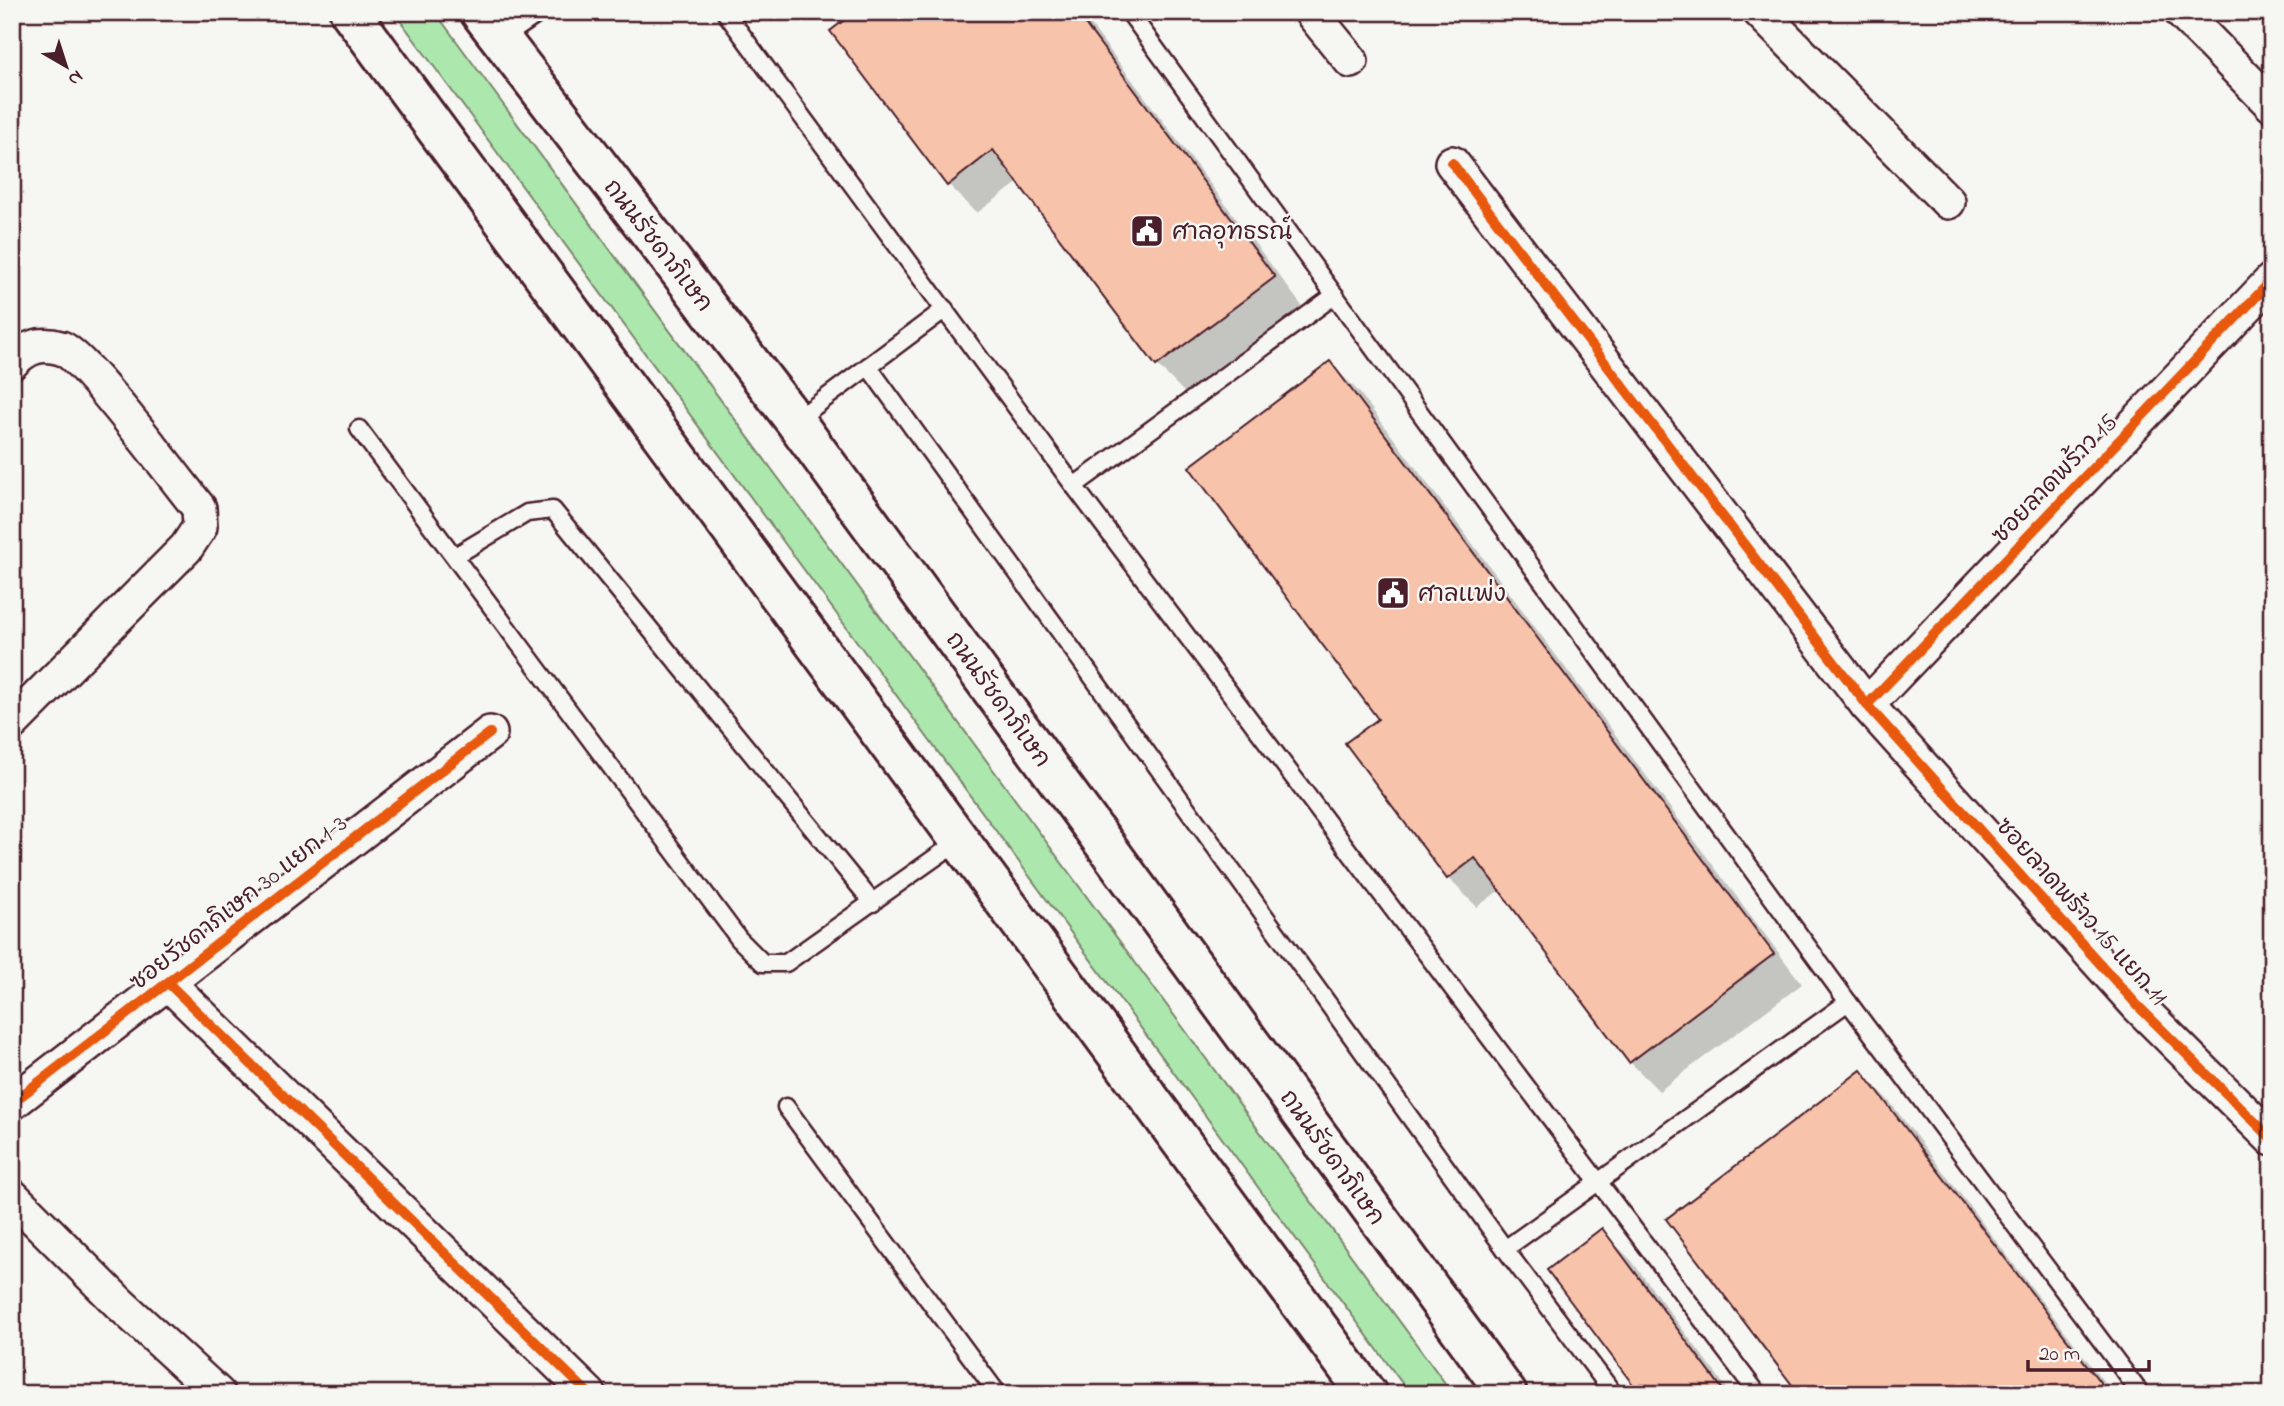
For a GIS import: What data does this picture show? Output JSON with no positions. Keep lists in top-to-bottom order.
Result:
{
  "streets": {
    "main road": ["ถนนรัชดาภิเษก"],
    "street": ["ซอยลาดพร้าว 15", "ซอยรัชดาภิเษก 30 แยก 1-3", "ซอยลาดพร้าว 15 แยก 11"]
  },
  "crossings": [
    ["ซอยลาดพร้าว 15", "ซอยลาดพร้าว 15 แยก 11"]
  ],
  "places": {
    "public building": ["ศาลอุทธรณ์", "ศาลแพ่ง"]
  },
  "scale_bar": "20 m",
  "north": "bottom right"
}
